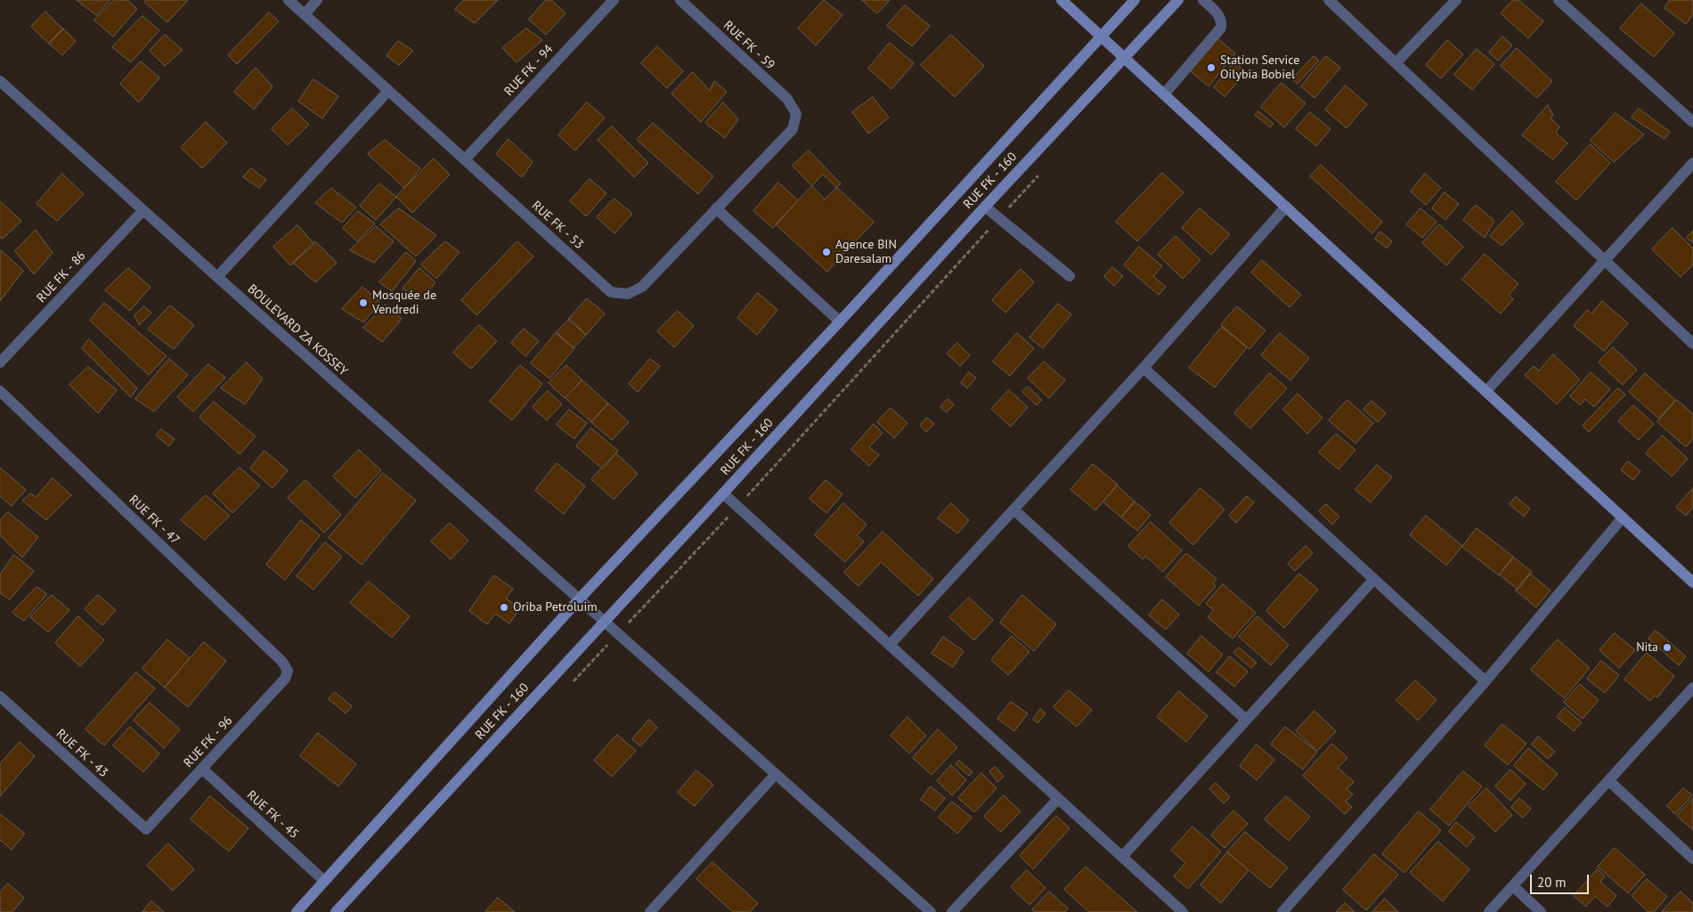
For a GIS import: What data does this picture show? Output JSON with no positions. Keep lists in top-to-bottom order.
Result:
{
  "streets": {
    "main road": ["RUE FK - 160"],
    "street": [
      "RUE FK - 59",
      "RUE FK - 94",
      "RUE FK - 53",
      "RUE FK - 86",
      "BOULEVARD ZA KOSSEY",
      "RUE FK - 47",
      "RUE FK - 96",
      "RUE FK - 43",
      "RUE FK - 45"
    ]
  },
  "crossings": [
    ["RUE FK - 59", "RUE FK - 53"],
    ["RUE FK - 94", "RUE FK - 53"],
    ["RUE FK - 160", "BOULEVARD ZA KOSSEY"],
    ["RUE FK - 160", "RUE FK - 45"],
    ["RUE FK - 86", "BOULEVARD ZA KOSSEY"],
    ["RUE FK - 47", "RUE FK - 96"],
    ["RUE FK - 96", "RUE FK - 43"],
    ["RUE FK - 96", "RUE FK - 45"]
  ],
  "places": [
    "Station Service Oilybia Bobiel",
    "Agence BIN Daresalam",
    "Mosquée de Vendredi",
    "Oriba Petroluim",
    "Nita"
  ],
  "scale_bar": "20 m"
}
